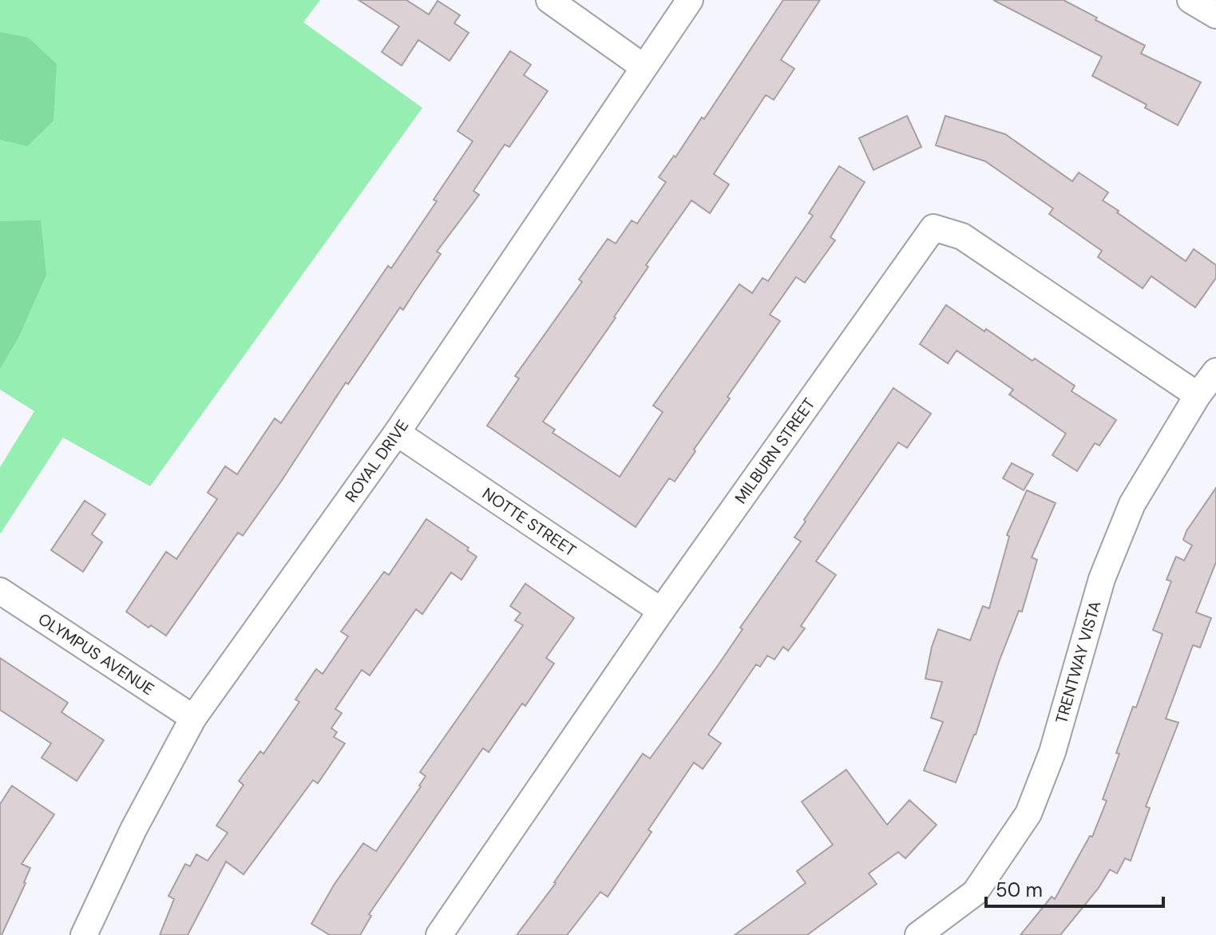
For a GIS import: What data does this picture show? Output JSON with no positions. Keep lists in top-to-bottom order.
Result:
{
  "streets": {
    "street": [
      "MILBURN STREET",
      "ROYAL DRIVE",
      "NOTTE STREET",
      "OLYMPUS AVENUE",
      "TRENTWAY VISTA"
    ]
  },
  "crossings": [
    ["MILBURN STREET", "NOTTE STREET"],
    ["MILBURN STREET", "TRENTWAY VISTA"],
    ["ROYAL DRIVE", "NOTTE STREET"],
    ["ROYAL DRIVE", "OLYMPUS AVENUE"]
  ],
  "scale_bar": "50 m"
}
